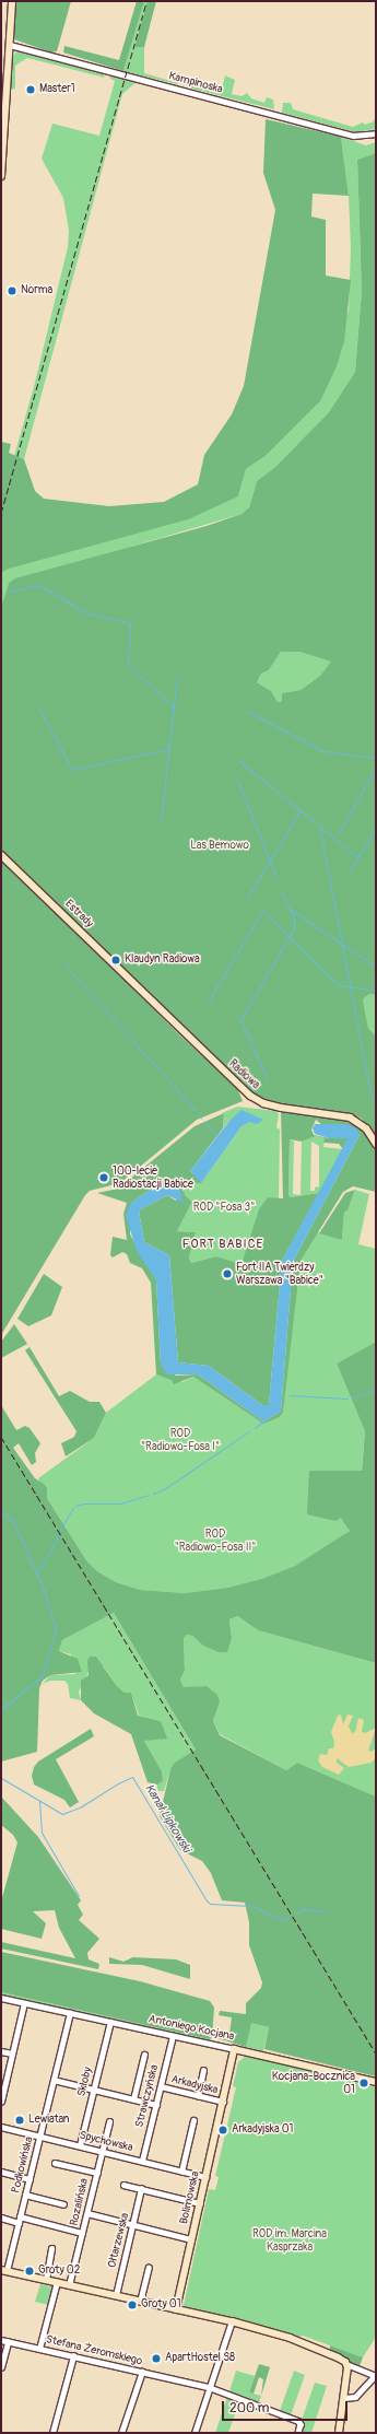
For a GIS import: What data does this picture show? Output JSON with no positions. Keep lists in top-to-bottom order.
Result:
{
  "streets": {
    "street": [
      "Kampinoska",
      "Estrady",
      "Radiowa",
      "Antoniego Kocjana",
      "Skłoby",
      "Arkadyjska",
      "Strawczyńska",
      "Spychowska",
      "Podkowińska",
      "Bolimowska",
      "Rozalińska",
      "Ołtarzewska",
      "Stefana Żeromskiego"
    ]
  },
  "crossings": [
    ["Estrady", "Radiowa"],
    ["Antoniego Kocjana", "Skłoby"],
    ["Antoniego Kocjana", "Strawczyńska"],
    ["Antoniego Kocjana", "Podkowińska"],
    ["Antoniego Kocjana", "Bolimowska"],
    ["Skłoby", "Spychowska"],
    ["Arkadyjska", "Strawczyńska"],
    ["Arkadyjska", "Bolimowska"],
    ["Strawczyńska", "Spychowska"],
    ["Spychowska", "Podkowińska"],
    ["Spychowska", "Bolimowska"],
    ["Spychowska", "Rozalińska"]
  ],
  "districts": ["FORT BABICE"],
  "water": ["Kanał Lipkowski"],
  "parks": [
    "Las Bemowo",
    "ROD \"Fosa 3\"",
    "ROD \"Radiowo-Fosa I\"",
    "ROD \"Radiowo-Fosa II\"",
    "ROD im. Marcina Kasprzaka"
  ],
  "places": [
    "Master1",
    "Norma",
    "Klaudyn Radiowa",
    "100-lecie Radiostacji Babice",
    "Fort IIA Twierdzy Warszawa \"Babice\"",
    "Kocjana-Bocznica 01",
    "Lewiatan",
    "Arkadyjska 01",
    "Groty 02",
    "Groty 01",
    "ApartHostel S8"
  ],
  "scale_bar": "200 m"
}
